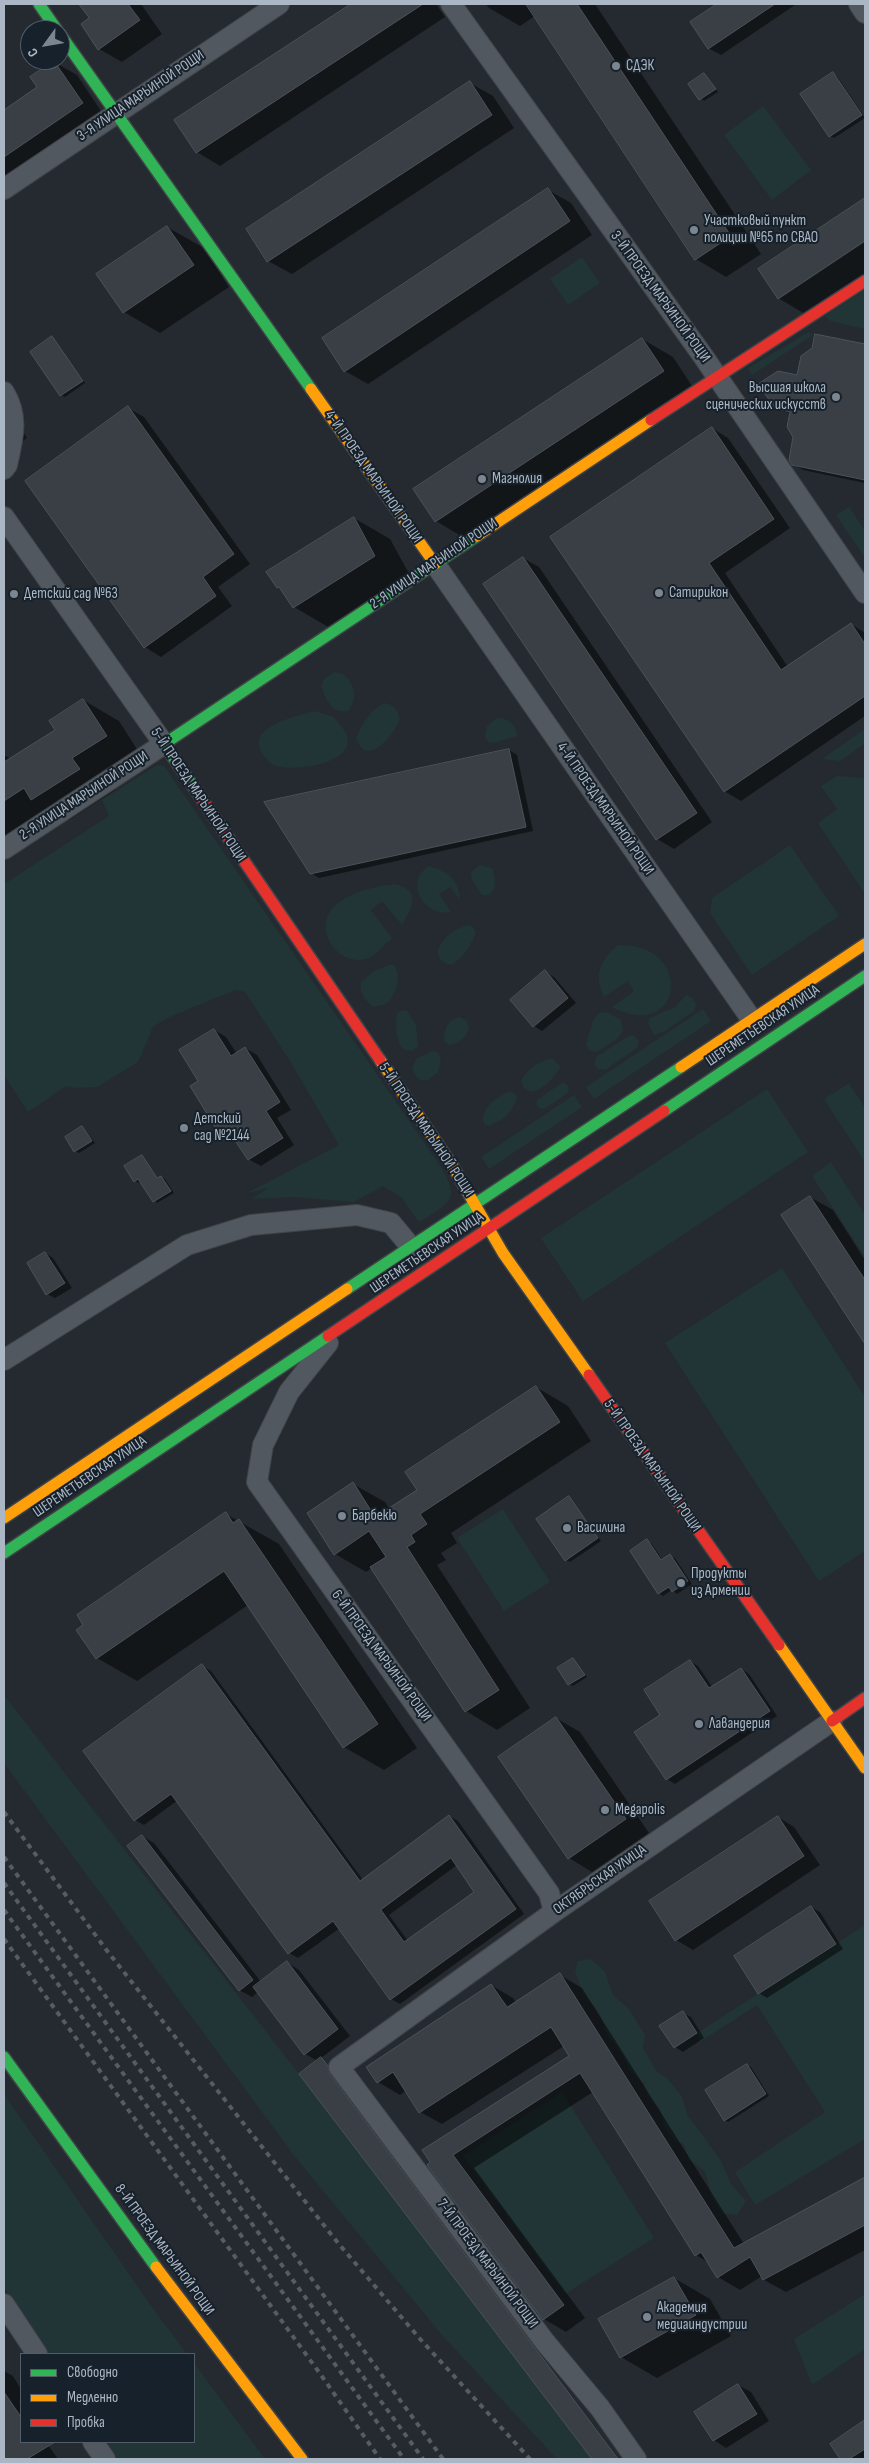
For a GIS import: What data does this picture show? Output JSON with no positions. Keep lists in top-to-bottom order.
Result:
{
  "streets": {
    "street": [
      "3-Я УЛИЦА МАРЬИНОЙ РОЩИ",
      "3-Й ПРОЕЗД МАРЬИНОЙ РОЩИ",
      "4-Й ПРОЕЗД МАРЬИНОЙ РОЩИ",
      "2-Я УЛИЦА МАРЬИНОЙ РОЩИ",
      "5-Й ПРОЕЗД МАРЬИНОЙ РОЩИ",
      "ШЕРЕМЕТЬЕВСКАЯ УЛИЦА",
      "6-Й ПРОЕЗД МАРЬИНОЙ РОЩИ",
      "ОКТЯБРЬСКАЯ УЛИЦА",
      "8-Й ПРОЕЗД МАРЬИНОЙ РОЩИ",
      "7-Й ПРОЕЗД МАРЬИНОЙ РОЩИ"
    ]
  },
  "crossings": [
    ["3-Я УЛИЦА МАРЬИНОЙ РОЩИ", "4-Й ПРОЕЗД МАРЬИНОЙ РОЩИ"],
    ["3-Й ПРОЕЗД МАРЬИНОЙ РОЩИ", "2-Я УЛИЦА МАРЬИНОЙ РОЩИ"],
    ["4-Й ПРОЕЗД МАРЬИНОЙ РОЩИ", "2-Я УЛИЦА МАРЬИНОЙ РОЩИ"],
    ["4-Й ПРОЕЗД МАРЬИНОЙ РОЩИ", "ШЕРЕМЕТЬЕВСКАЯ УЛИЦА"],
    ["2-Я УЛИЦА МАРЬИНОЙ РОЩИ", "5-Й ПРОЕЗД МАРЬИНОЙ РОЩИ"],
    ["5-Й ПРОЕЗД МАРЬИНОЙ РОЩИ", "ШЕРЕМЕТЬЕВСКАЯ УЛИЦА"],
    ["5-Й ПРОЕЗД МАРЬИНОЙ РОЩИ", "ОКТЯБРЬСКАЯ УЛИЦА"],
    ["ШЕРЕМЕТЬЕВСКАЯ УЛИЦА", "6-Й ПРОЕЗД МАРЬИНОЙ РОЩИ"],
    ["6-Й ПРОЕЗД МАРЬИНОЙ РОЩИ", "ОКТЯБРЬСКАЯ УЛИЦА"],
    ["ОКТЯБРЬСКАЯ УЛИЦА", "7-Й ПРОЕЗД МАРЬИНОЙ РОЩИ"]
  ],
  "places": [
    "СДЭК",
    "Участковый пункт полиции №65 по СВАО",
    "Высшая школа сценических искусств",
    "Магнолия",
    "Сатирикон",
    "Детский сад №63",
    "Детский сад №2144",
    "Барбекю",
    "Василина",
    "Продукты из Армении",
    "Лавандерия",
    "Megapolis",
    "Академия медиаиндустрии"
  ],
  "legend": ["Свободно", "Медленно", "Пробка"],
  "north": "bottom left"
}
